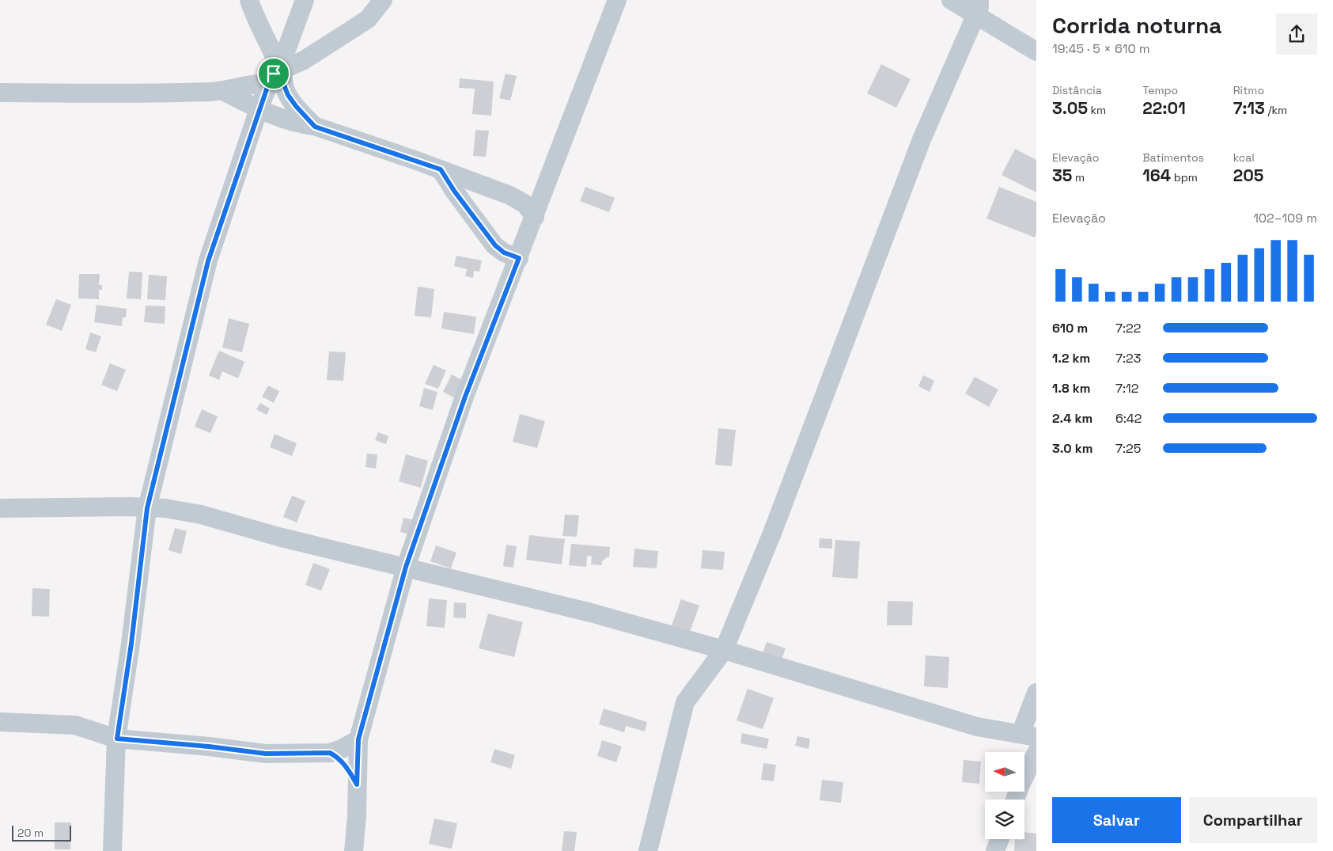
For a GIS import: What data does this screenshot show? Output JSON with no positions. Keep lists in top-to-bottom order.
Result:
{
  "scale_bar": "20 m",
  "north": "left",
  "page": {
    "heading": ["Corrida noturna", "19:45 · 5 × 610 m"],
    "stats": [
      ["Distância", "3.05 km"],
      ["Tempo", "22:01"],
      ["Ritmo", "7:13 /km"],
      ["Elevação", "35 m"],
      ["Batimentos", "164 bpm"],
      ["kcal", "205"]
    ],
    "chart": ["Elevação", "102–109 m"],
    "list": [
      {
        "name": "610 m",
        "note": "7:22"
      },
      {
        "name": "1.2 km",
        "note": "7:23"
      },
      {
        "name": "1.8 km",
        "note": "7:12"
      },
      {
        "name": "2.4 km",
        "note": "6:42"
      },
      {
        "name": "3.0 km",
        "note": "7:25"
      }
    ],
    "buttons": ["Salvar", "Compartilhar"],
    "scale": "20 m"
  }
}
